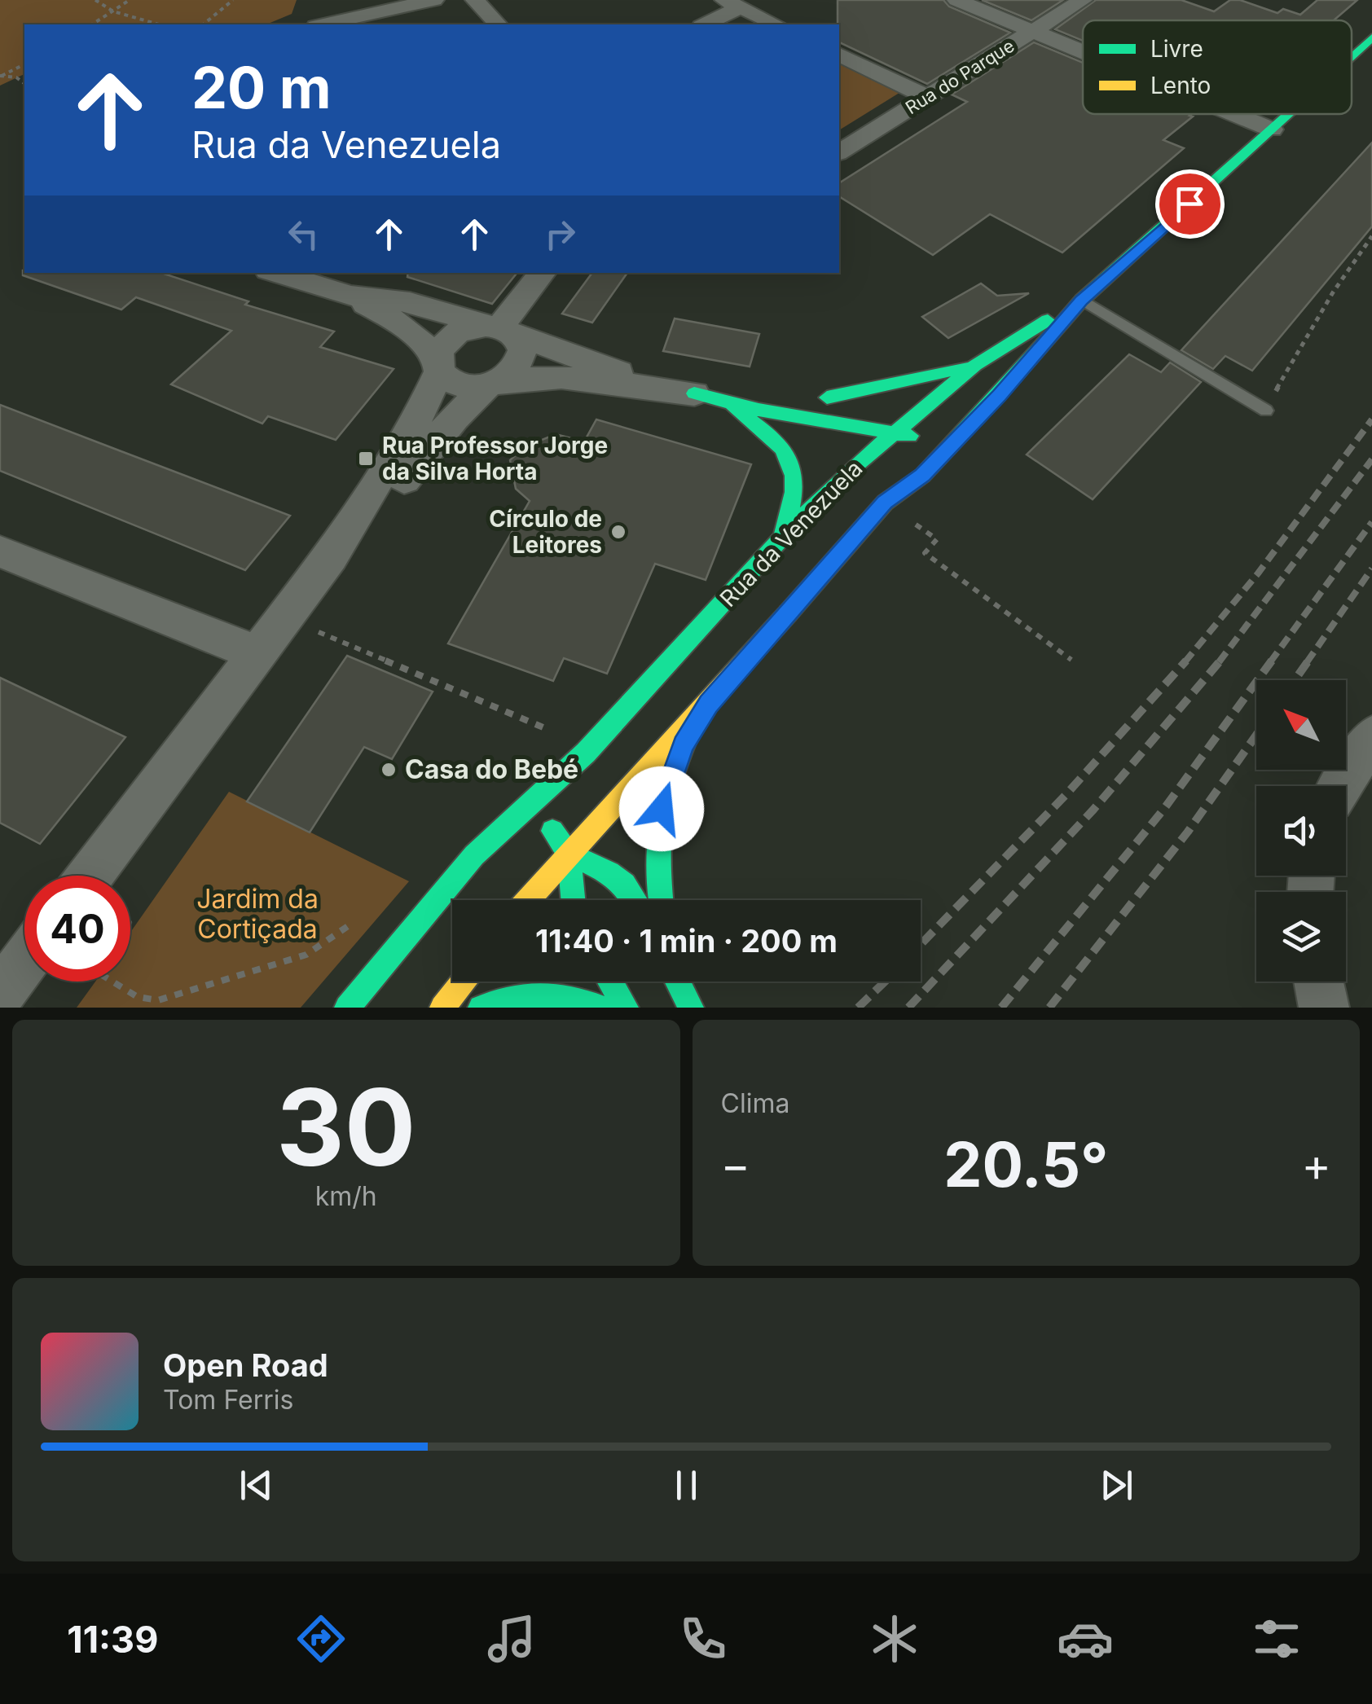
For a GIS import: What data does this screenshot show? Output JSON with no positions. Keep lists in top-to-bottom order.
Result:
{
  "streets": {
    "street": ["Rua do Parque", "Rua da Venezuela"]
  },
  "parks": ["Jardim da Cortiçada"],
  "places": {
    "transit": ["Rua Professor Jorge da Silva Horta"],
    "other": ["Círculo de Leitores", "Casa do Bebé"]
  },
  "legend": ["Livre", "Lento"],
  "north": "top left",
  "page": {
    "turn": ["20 m", "Rua da Venezuela"],
    "limit": "40",
    "trip": "11:40 · 1 min · 200 m",
    "tile": [
      ["30", "km/h"],
      "Clima"
    ],
    "heat": ["−", "20.5°", "+"],
    "song": ["Open Road", "Tom Ferris"],
    "tabs": "11:39"
  }
}
